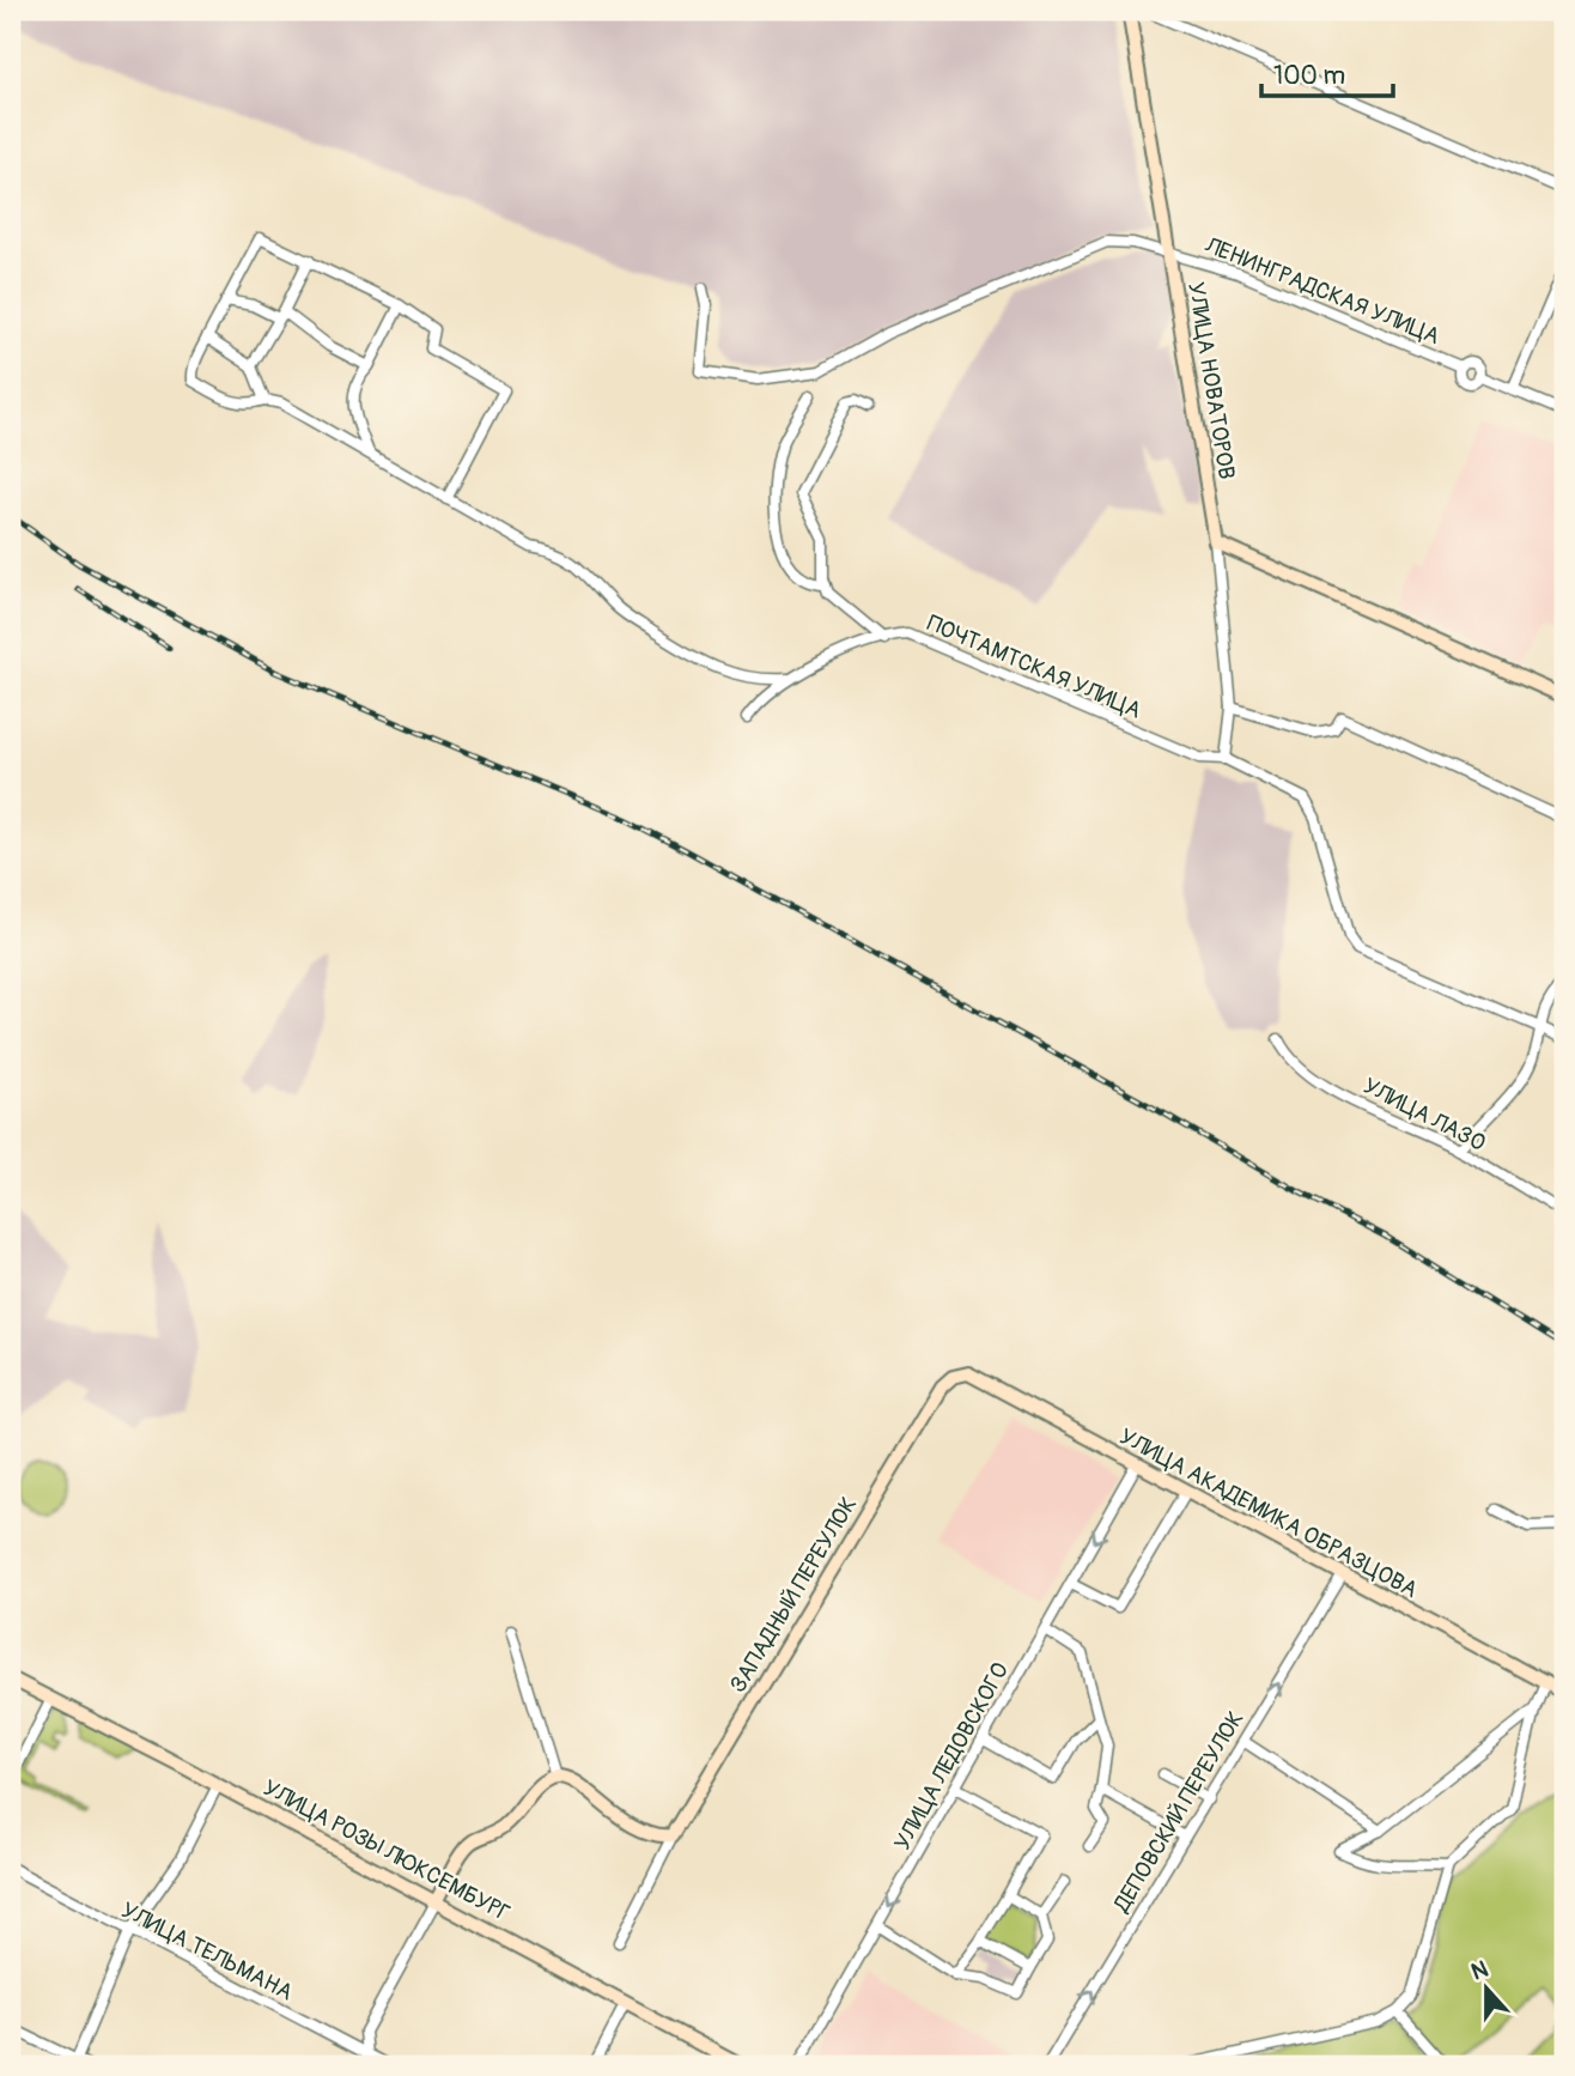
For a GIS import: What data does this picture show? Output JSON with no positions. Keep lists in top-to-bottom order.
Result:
{
  "streets": {
    "street": [
      "ЛЕНИНГРАДСКАЯ УЛИЦА",
      "УЛИЦА НОВАТОРОВ",
      "ПОЧТАМТСКАЯ УЛИЦА",
      "УЛИЦА ЛАЗО",
      "УЛИЦА АКАДЕМИКА ОБРАЗЦОВА",
      "ЗАПАДНЫЙ ПЕРЕУЛОК",
      "УЛИЦА ЛЕДОВСКОГО",
      "ДЕПОВСКИЙ ПЕРЕУЛОК",
      "УЛИЦА РОЗЫ ЛЮКСЕМБУРГ",
      "УЛИЦА ТЕЛЬМАНА"
    ]
  },
  "crossings": [
    ["ЛЕНИНГРАДСКАЯ УЛИЦА", "УЛИЦА НОВАТОРОВ"],
    ["УЛИЦА НОВАТОРОВ", "ПОЧТАМТСКАЯ УЛИЦА"],
    ["УЛИЦА АКАДЕМИКА ОБРАЗЦОВА", "ЗАПАДНЫЙ ПЕРЕУЛОК"],
    ["УЛИЦА АКАДЕМИКА ОБРАЗЦОВА", "УЛИЦА ЛЕДОВСКОГО"],
    ["УЛИЦА АКАДЕМИКА ОБРАЗЦОВА", "ДЕПОВСКИЙ ПЕРЕУЛОК"]
  ],
  "one_way": ["УЛИЦА ЛЕДОВСКОГО", "ДЕПОВСКИЙ ПЕРЕУЛОК"],
  "scale_bar": "100 m",
  "north": "top"
}
